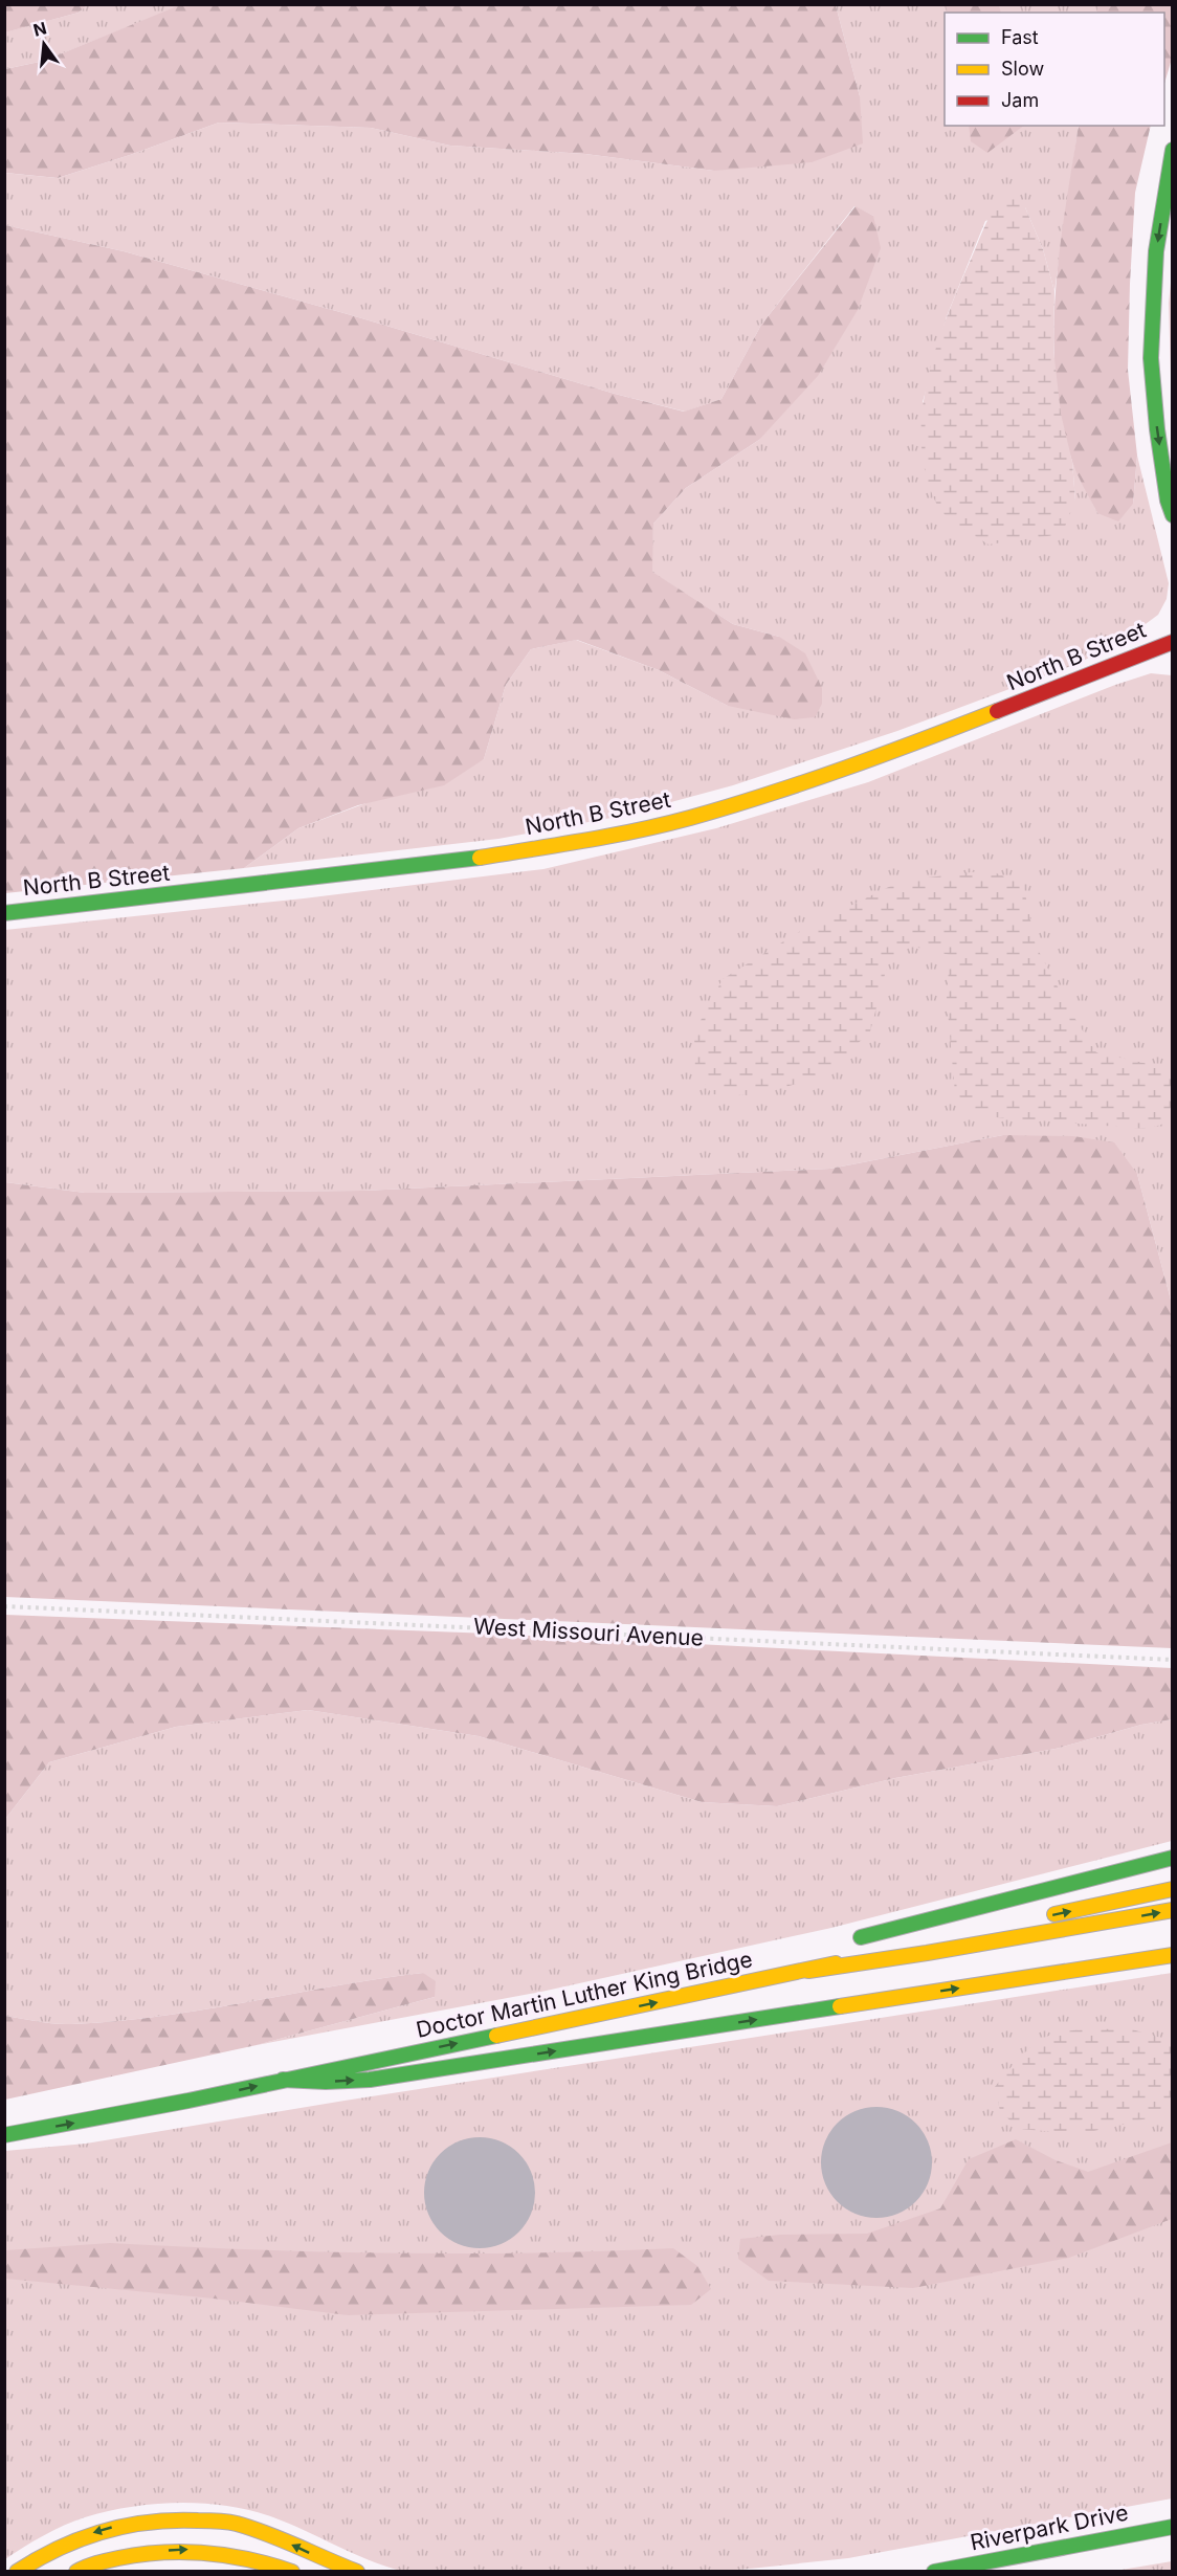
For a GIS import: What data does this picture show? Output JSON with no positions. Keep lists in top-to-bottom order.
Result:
{
  "streets": {
    "main road": ["North B Street", "Doctor Martin Luther King Bridge", "Riverpark Drive"],
    "path": ["West Missouri Avenue"]
  },
  "legend": ["Fast", "Slow", "Jam"],
  "north": "top"
}
